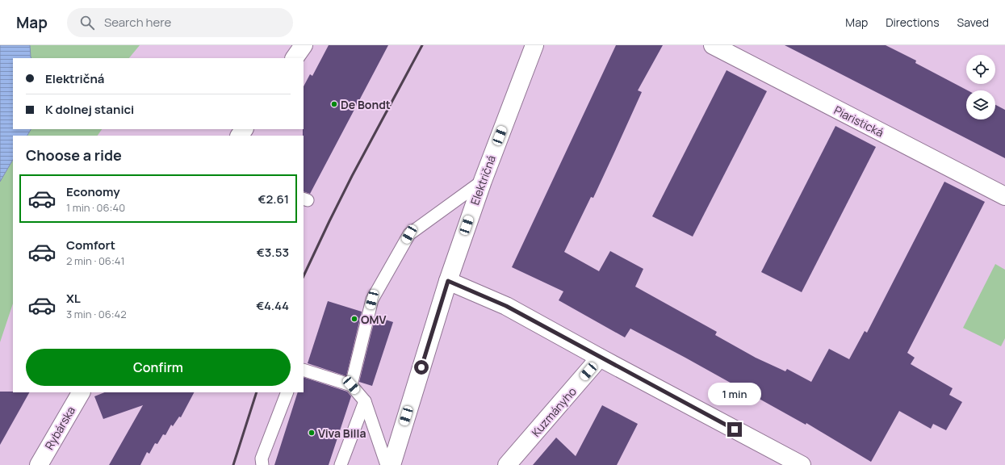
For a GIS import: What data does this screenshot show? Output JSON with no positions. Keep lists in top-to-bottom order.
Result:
{
  "streets": {
    "street": [
      "Piaristická",
      "Električná",
      "Kuzmányho",
      "Rybárska"
    ]
  },
  "places": ["De Bondt", "OMV", "Viva Billa"],
  "page": {
    "header": "Map",
    "search": "Search here",
    "nav": ["Map", "Directions", "Saved"],
    "banner": ["Električná", "K dolnej stanici"],
    "heading": "Choose a ride",
    "list": [
      {
        "name": "Economy",
        "note": "1 min · 06:40",
        "value": "€2.61"
      },
      {
        "name": "Comfort",
        "note": "2 min · 06:41",
        "value": "€3.53"
      },
      {
        "name": "XL",
        "note": "3 min · 06:42",
        "value": "€4.44"
      }
    ],
    "buttons": "Confirm",
    "bubble": "1 min"
  }
}
